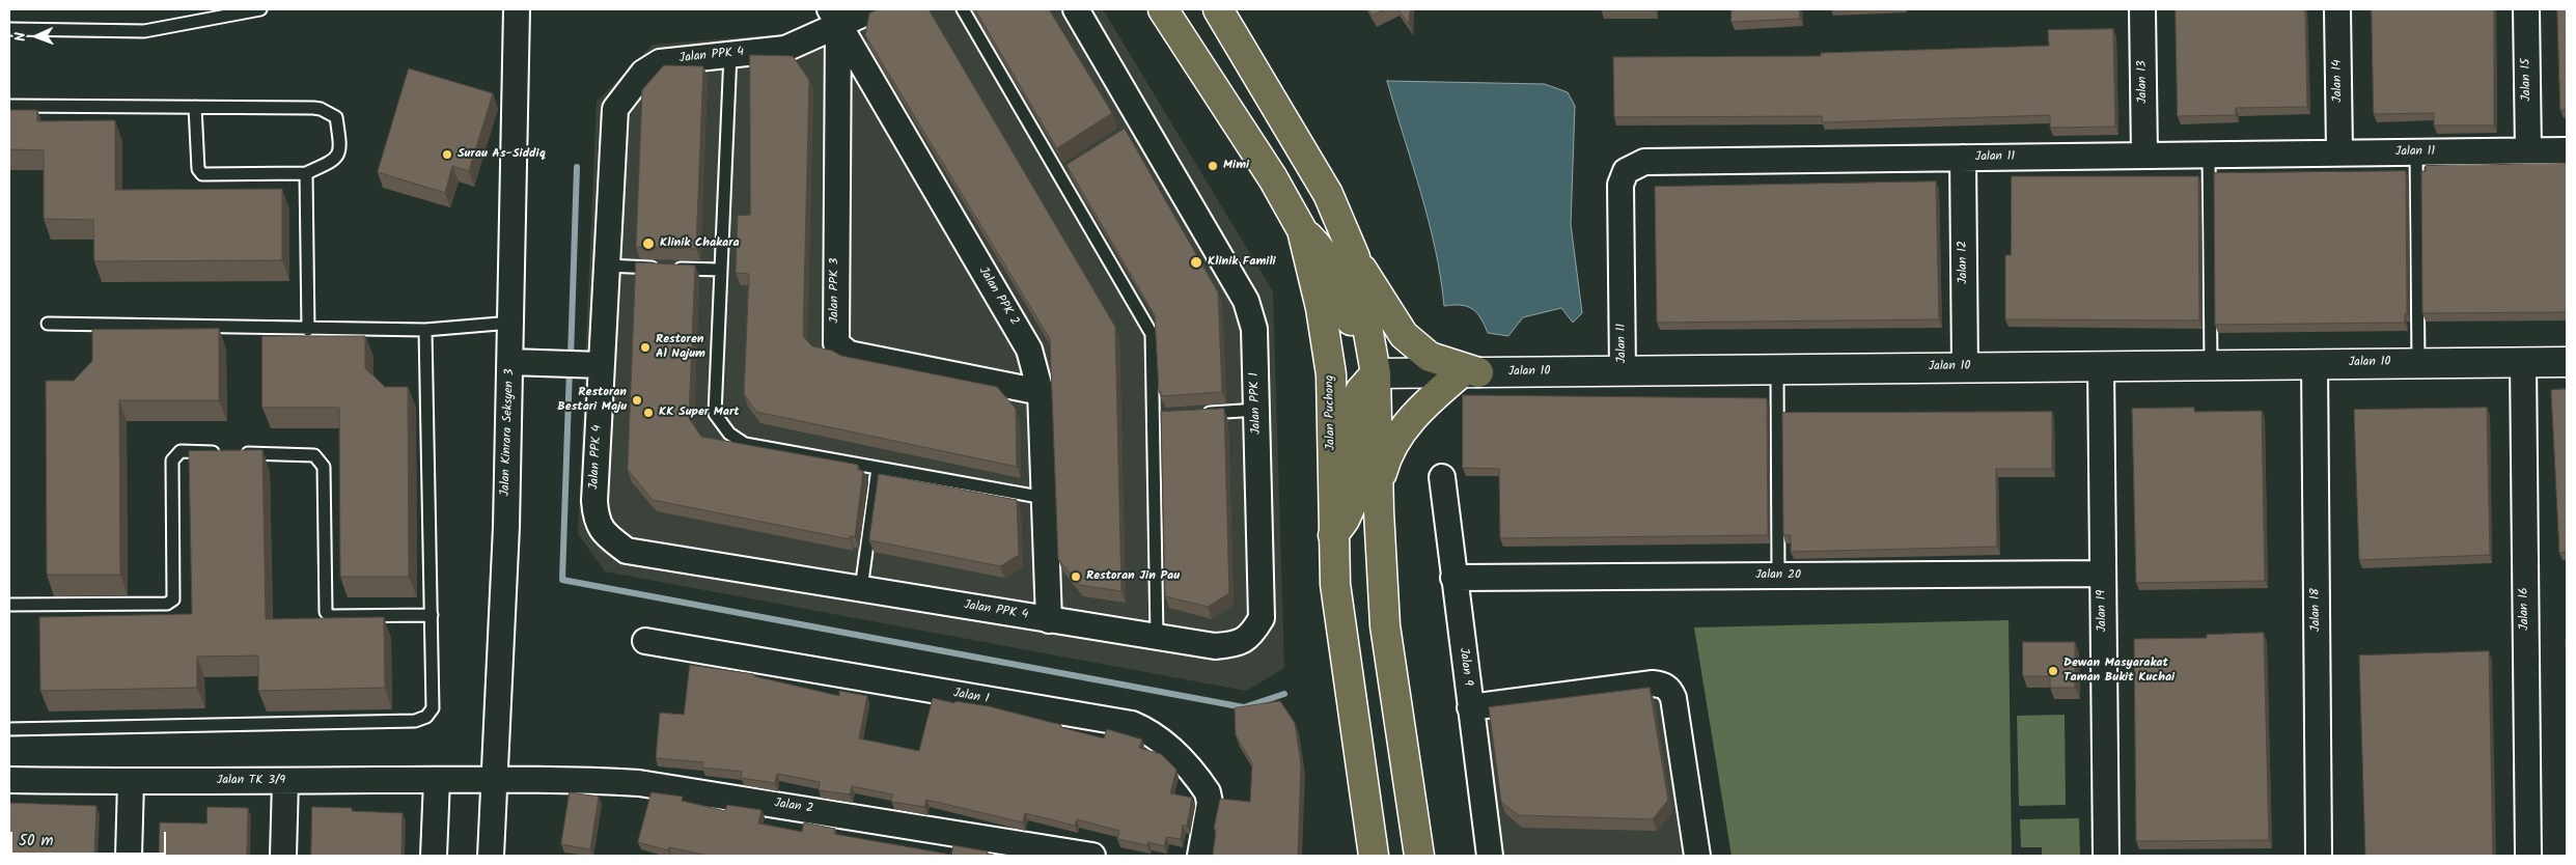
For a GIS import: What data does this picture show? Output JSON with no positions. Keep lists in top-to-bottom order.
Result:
{
  "streets": {
    "main road": ["Jalan Puchong"],
    "street": [
      "Jalan PPK 4",
      "Jalan 15",
      "Jalan 14",
      "Jalan 13",
      "Jalan 11",
      "Jalan 12",
      "Jalan PPK 3",
      "Jalan PPK 2",
      "Jalan 10",
      "Jalan PPK 1",
      "Jalan Kinrara Seksyen 3",
      "Jalan 20",
      "Jalan 16",
      "Jalan 18",
      "Jalan 19",
      "Jalan 9",
      "Jalan 1",
      "Jalan TK 3/9",
      "Jalan 2"
    ]
  },
  "crossings": [
    ["Jalan PPK 4", "Jalan PPK 3"],
    ["Jalan PPK 4", "Jalan PPK 2"],
    ["Jalan PPK 4", "Jalan PPK 1"],
    ["Jalan 15", "Jalan 11"],
    ["Jalan 14", "Jalan 11"],
    ["Jalan 13", "Jalan 11"],
    ["Jalan 11", "Jalan 12"],
    ["Jalan 11", "Jalan 10"],
    ["Jalan 12", "Jalan 10"],
    ["Jalan PPK 3", "Jalan PPK 2"],
    ["Jalan PPK 2", "Jalan PPK 1"],
    ["Jalan 10", "Jalan 16"],
    ["Jalan 10", "Jalan 18"],
    ["Jalan 10", "Jalan 19"],
    ["Jalan Kinrara Seksyen 3", "Jalan TK 3/9"],
    ["Jalan Kinrara Seksyen 3", "Jalan 2"],
    ["Jalan 20", "Jalan 19"],
    ["Jalan 20", "Jalan 9"],
    ["Jalan TK 3/9", "Jalan 2"]
  ],
  "places": [
    "Surau As-Siddiq",
    "Mimi",
    "Klinik Chakara",
    "Klinik Famili",
    "Restoren Al Najum",
    "Restoran Bestari Maju",
    "KK Super Mart",
    "Restoran Jin Pau",
    "Dewan Masyarakat Taman Bukit Kuchai"
  ],
  "scale_bar": "50 m",
  "north": "left"
}
